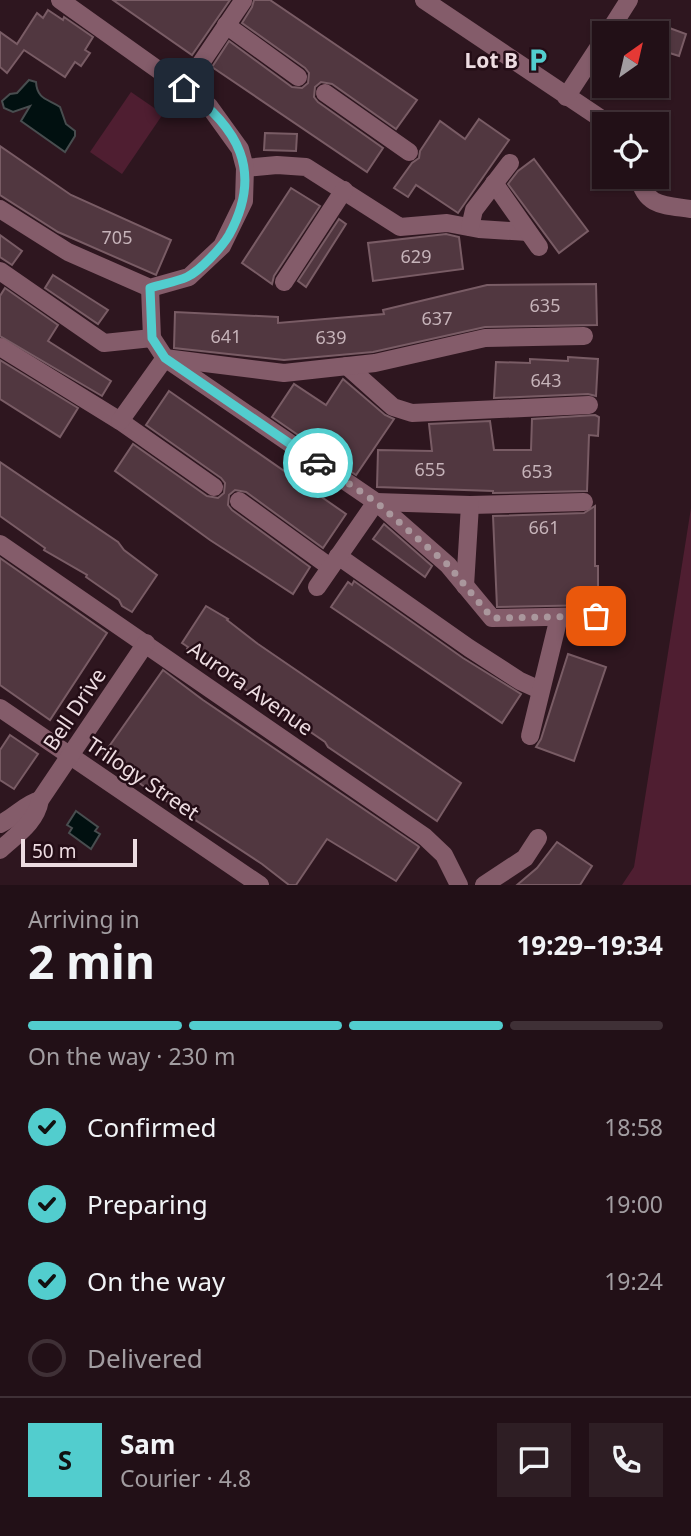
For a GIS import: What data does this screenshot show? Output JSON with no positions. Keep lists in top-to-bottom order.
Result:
{
  "streets": {
    "street": ["Aurora Avenue", "Bell Drive", "Trilogy Street"]
  },
  "crossings": [
    ["Aurora Avenue", "Bell Drive"],
    ["Bell Drive", "Trilogy Street"]
  ],
  "places": {
    "parking": ["Lot B"]
  },
  "house_numbers": [
    "705",
    "629",
    "635",
    "637",
    "641",
    "639",
    "643",
    "655",
    "653",
    "661"
  ],
  "scale_bar": "50 m",
  "north": "top right",
  "page": {
    "scale": "50 m",
    "heading": ["2 min", "Arriving in", "19:29–19:34"],
    "panel": ["Sam", "Courier · 4.8"],
    "bar": "On the way · 230 m",
    "list": [
      ["Confirmed", "18:58"],
      ["Preparing", "19:00"],
      ["On the way", "19:24"],
      "Delivered"
    ],
    "round": "S"
  }
}
